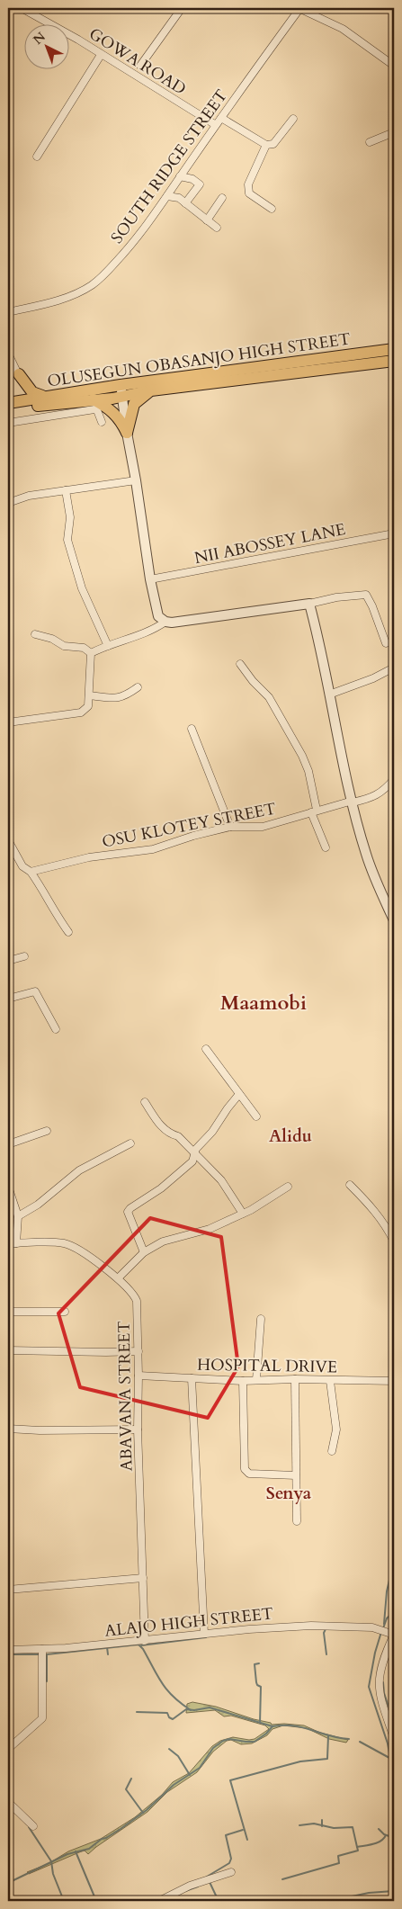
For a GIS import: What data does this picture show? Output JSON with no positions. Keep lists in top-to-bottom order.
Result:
{
  "streets": {
    "main road": ["OLUSEGUN OBASANJO HIGH STREET"],
    "street": [
      "GOWA ROAD",
      "SOUTH RIDGE STREET",
      "NII ABOSSEY LANE",
      "OSU KLOTEY STREET",
      "HOSPITAL DRIVE",
      "ABAVANA STREET",
      "ALAJO HIGH STREET"
    ]
  },
  "crossings": [
    ["GOWA ROAD", "SOUTH RIDGE STREET"],
    ["HOSPITAL DRIVE", "ABAVANA STREET"],
    ["ABAVANA STREET", "ALAJO HIGH STREET"]
  ],
  "districts": ["Maamobi", "Alidu", "Senya"],
  "north": "top left"
}
